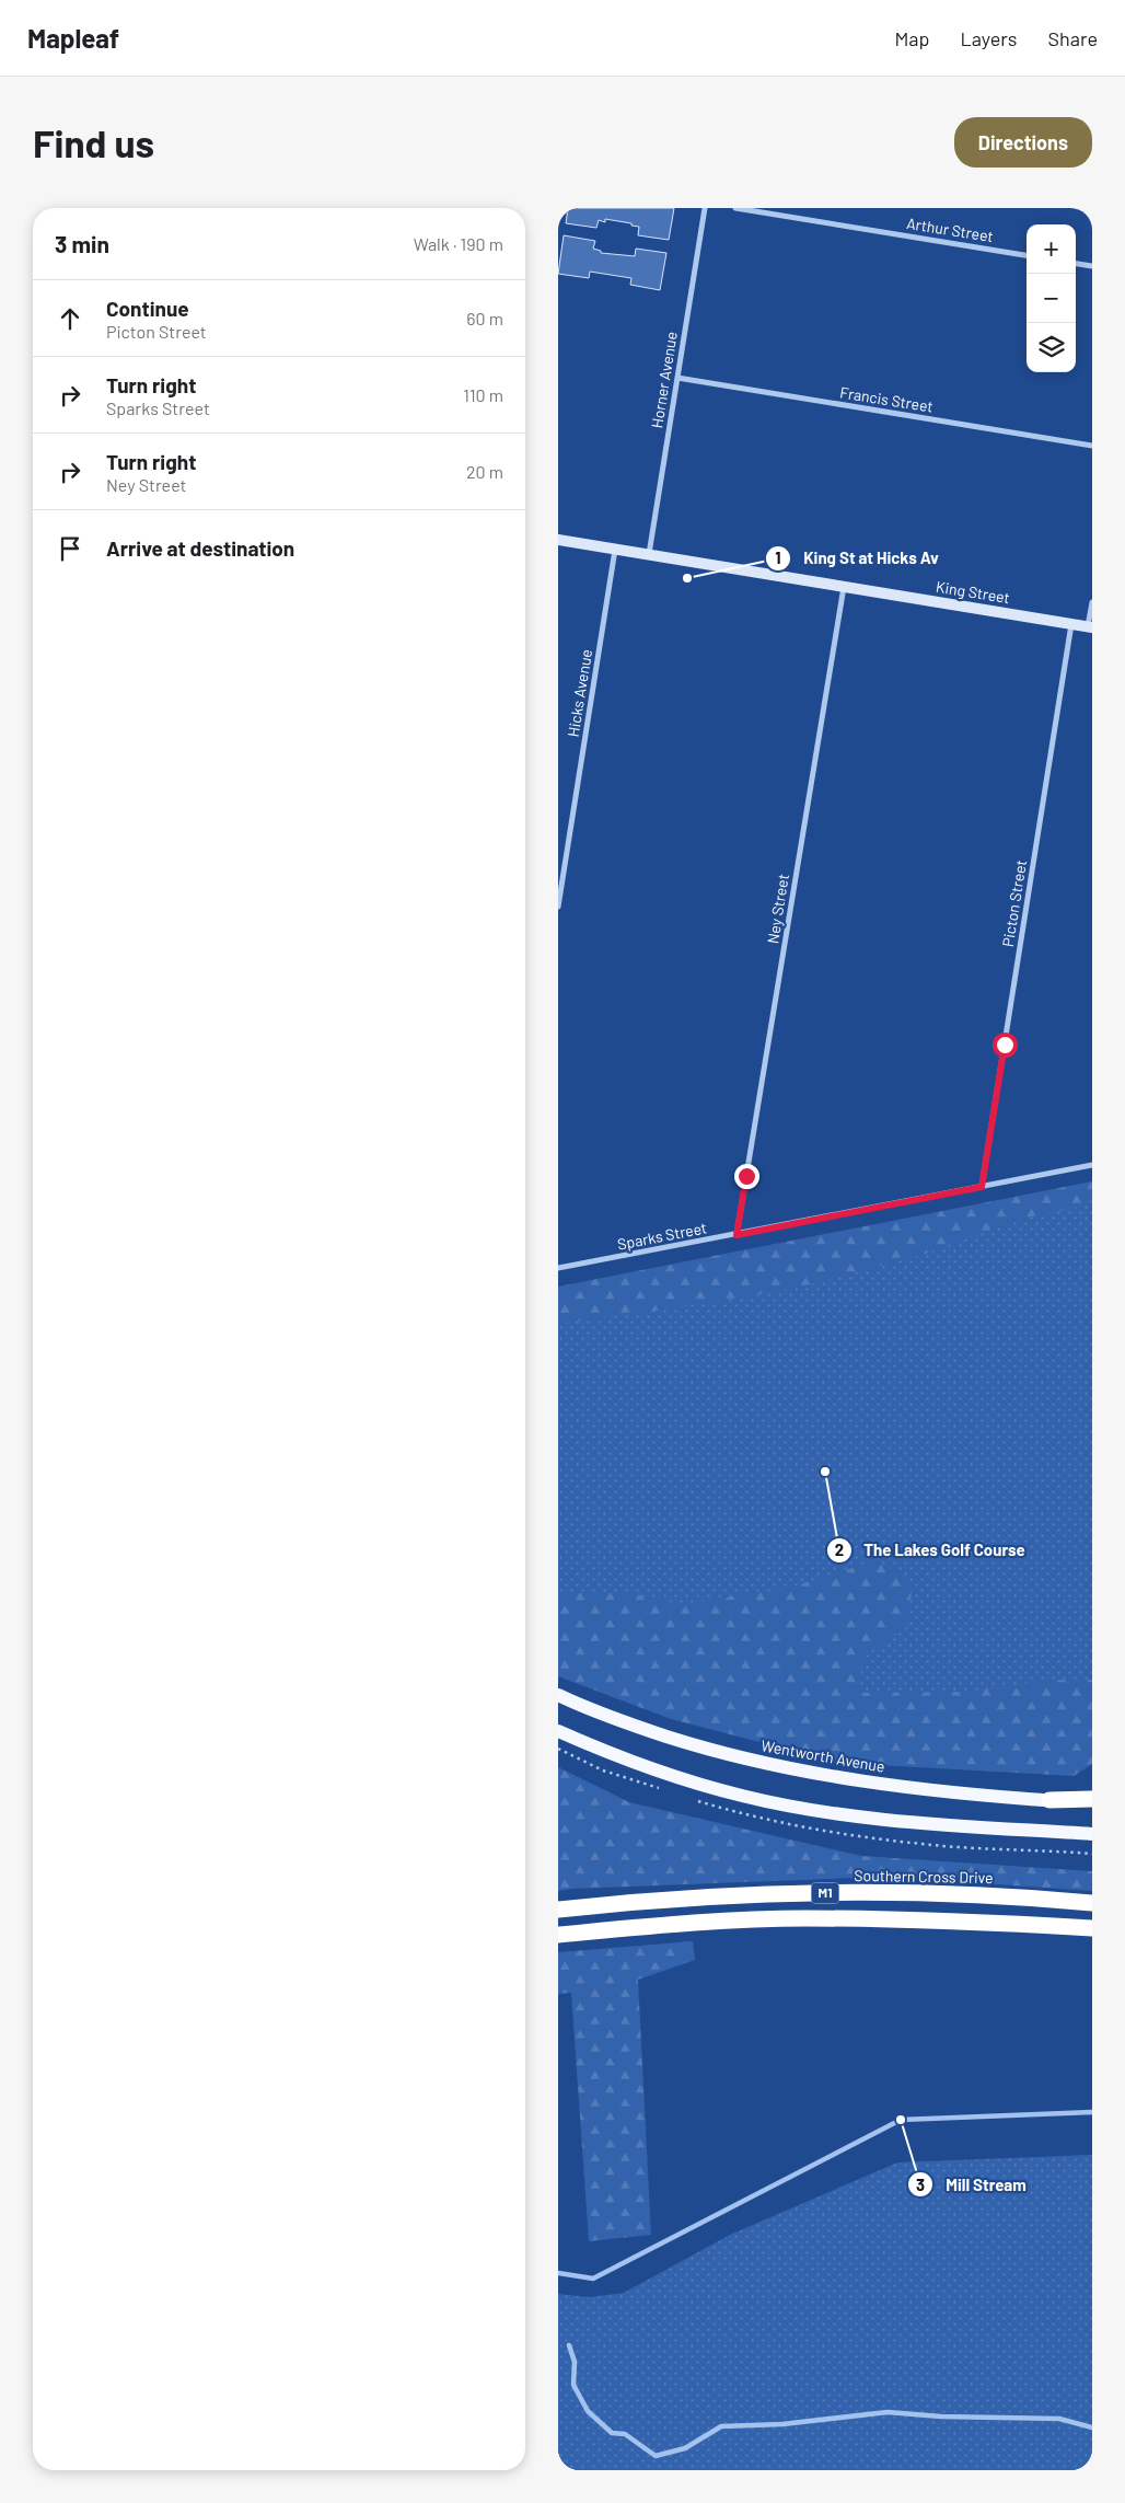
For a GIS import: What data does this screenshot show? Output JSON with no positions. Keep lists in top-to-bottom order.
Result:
{
  "streets": {
    "highway": ["Southern Cross Drive", "M1"],
    "main road": ["King Street", "Wentworth Avenue"],
    "street": [
      "Arthur Street",
      "Horner Avenue",
      "Francis Street",
      "Hicks Avenue",
      "Picton Street",
      "Ney Street",
      "Sparks Street"
    ]
  },
  "crossings": [
    ["Horner Avenue", "Francis Street"],
    ["Horner Avenue", "King Street"],
    ["King Street", "Hicks Avenue"],
    ["King Street", "Picton Street"],
    ["King Street", "Ney Street"],
    ["Picton Street", "Sparks Street"],
    ["Ney Street", "Sparks Street"]
  ],
  "places": ["King St at Hicks Av", "The Lakes Golf Course", "Mill Stream"],
  "page": {
    "header": "Mapleaf",
    "nav": ["Map", "Layers", "Share"],
    "buttons": "Directions",
    "title": "Find us",
    "heading": ["3 min", "Walk · 190 m"],
    "map_buttons": ["+", "−"],
    "list": [
      ["Continue", "Picton Street", "60 m"],
      ["Turn right", "Sparks Street", "110 m"],
      ["Turn right", "Ney Street", "20 m"],
      "Arrive at destination"
    ]
  }
}
